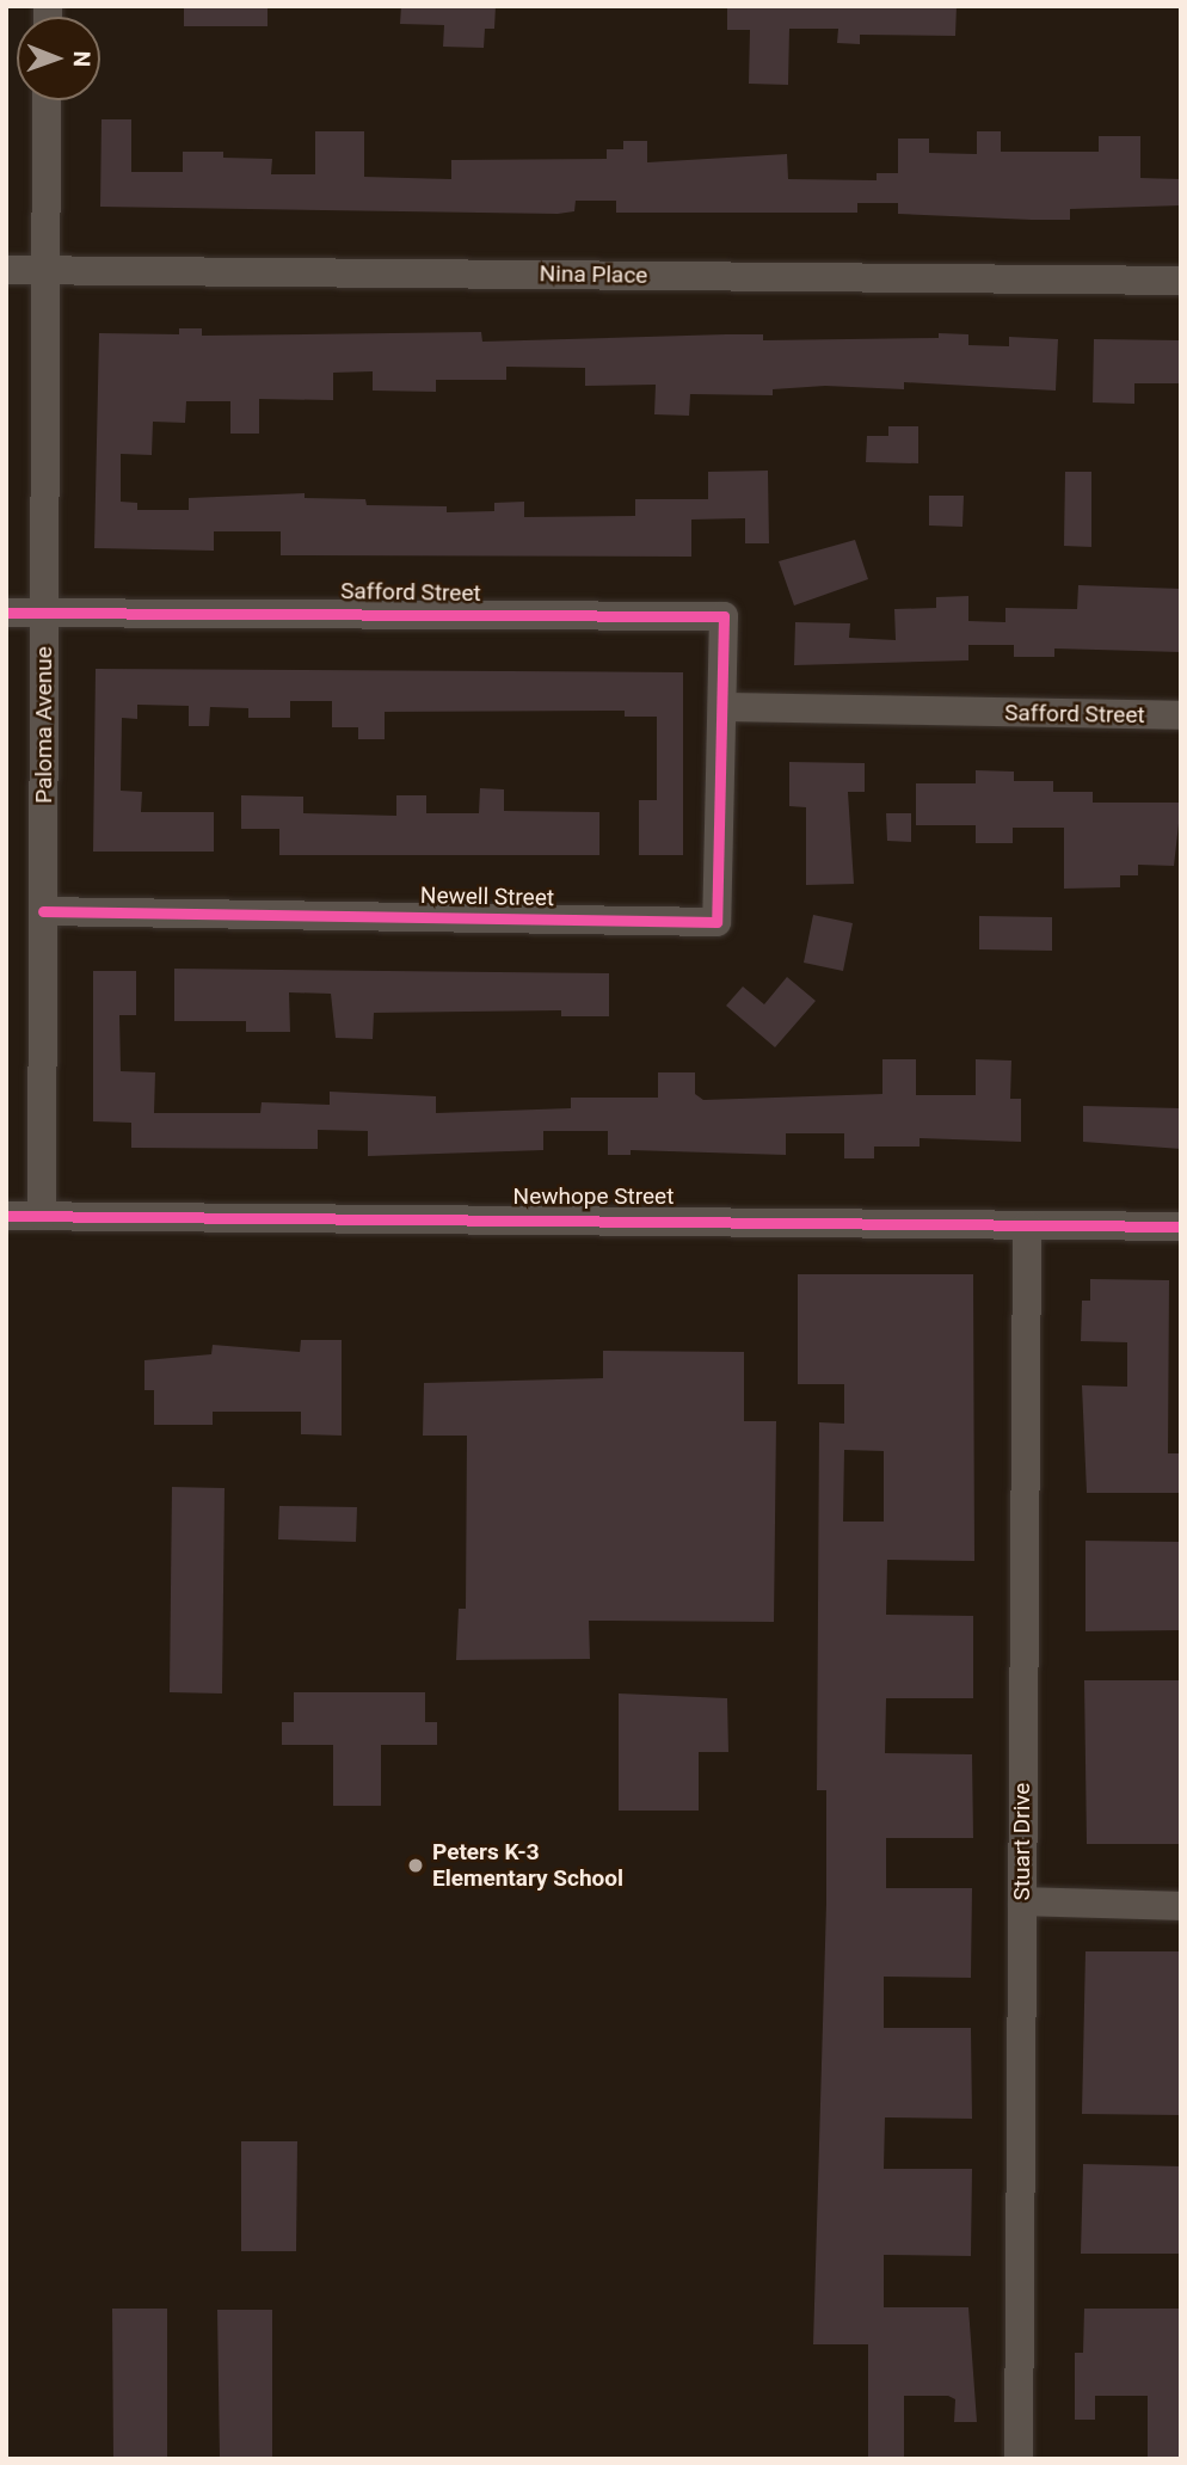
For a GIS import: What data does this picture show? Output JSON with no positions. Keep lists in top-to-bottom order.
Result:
{
  "streets": {
    "street": [
      "Nina Place",
      "Safford Street",
      "Paloma Avenue",
      "Newell Street",
      "Newhope Street",
      "Stuart Drive"
    ]
  },
  "crossings": [
    ["Nina Place", "Paloma Avenue"],
    ["Safford Street", "Paloma Avenue"],
    ["Safford Street", "Newell Street"],
    ["Paloma Avenue", "Newell Street"],
    ["Paloma Avenue", "Newhope Street"],
    ["Newhope Street", "Stuart Drive"]
  ],
  "places": ["Peters K-3 Elementary School"],
  "north": "right"
}
